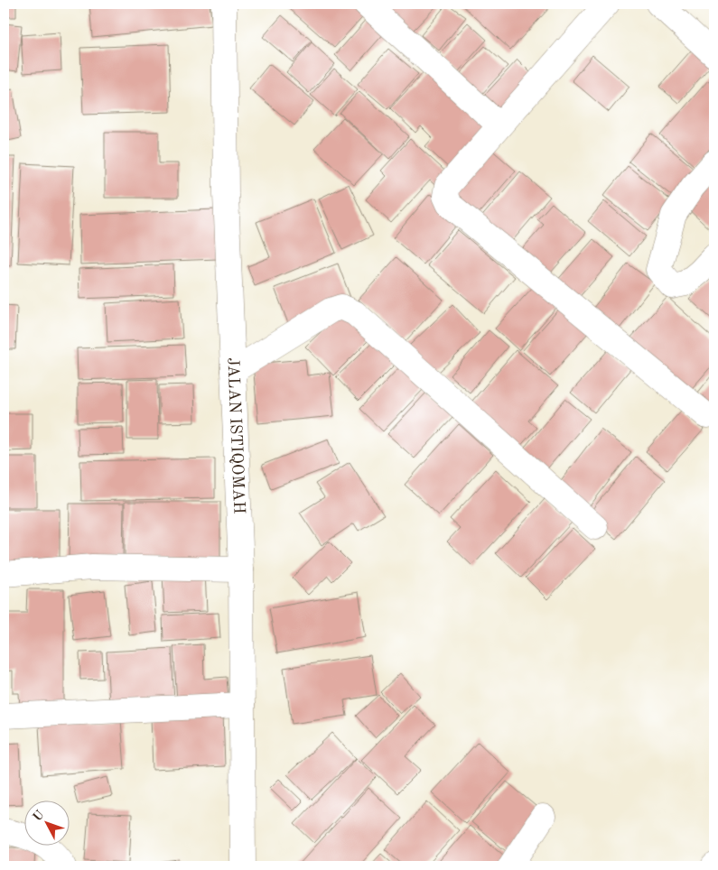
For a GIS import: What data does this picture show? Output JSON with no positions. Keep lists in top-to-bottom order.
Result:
{
  "streets": {
    "street": ["JALAN ISTIQOMAH"]
  },
  "north": "top left"
}
